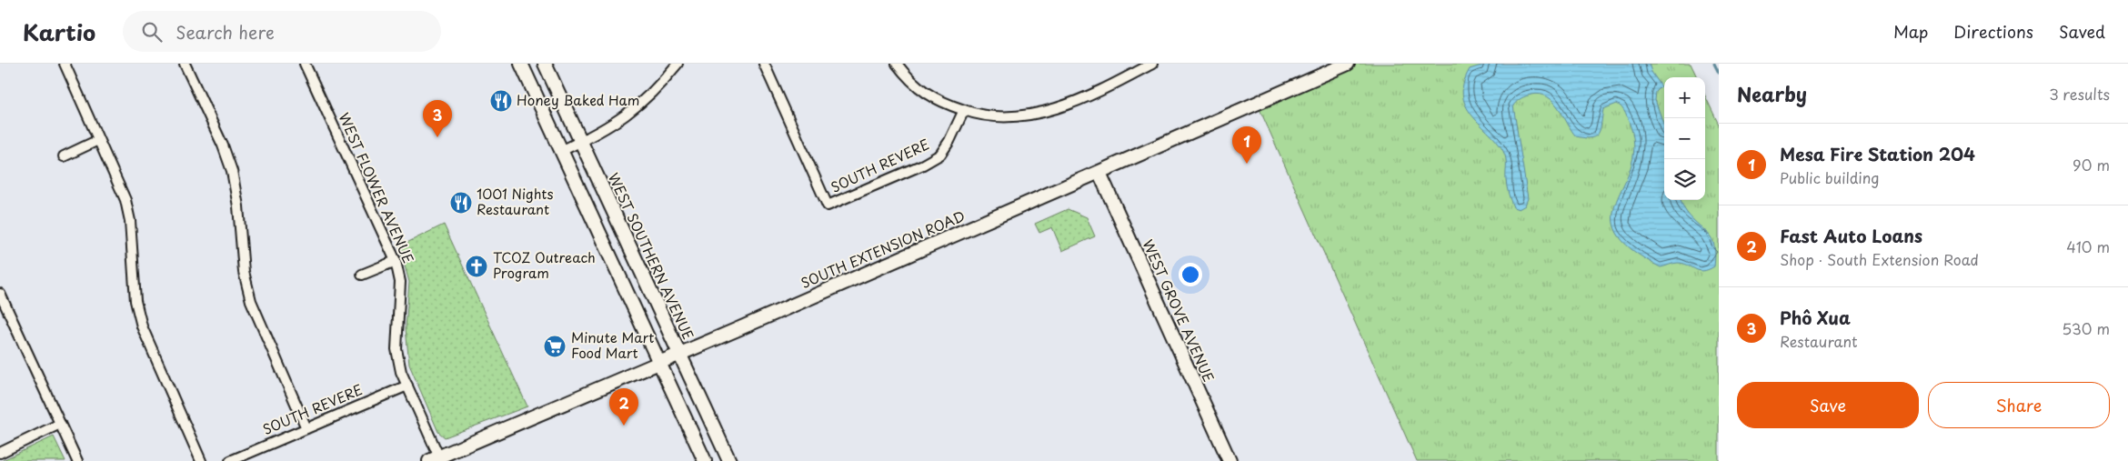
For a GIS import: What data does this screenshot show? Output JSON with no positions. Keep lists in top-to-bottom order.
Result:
{
  "streets": {
    "street": [
      "SOUTH REVERE",
      "WEST FLOWER AVENUE",
      "SOUTH EXTENSION ROAD",
      "WEST SOUTHERN AVENUE",
      "WEST GROVE AVENUE"
    ]
  },
  "crossings": [
    ["SOUTH REVERE", "WEST FLOWER AVENUE"],
    ["WEST FLOWER AVENUE", "SOUTH EXTENSION ROAD"],
    ["SOUTH EXTENSION ROAD", "WEST SOUTHERN AVENUE"],
    ["SOUTH EXTENSION ROAD", "WEST GROVE AVENUE"]
  ],
  "places": {
    "restaurant": ["Honey Baked Ham", "1001 Nights Restaurant"],
    "church": ["TCOZ Outreach Program"],
    "supermarket": ["Minute Mart Food Mart"]
  },
  "page": {
    "header": "Kartio",
    "search": "Search here",
    "nav": ["Map", "Directions", "Saved"],
    "heading": ["Nearby", "3 results"],
    "map_buttons": ["+", "−"],
    "pins": ["3", "1", "2"],
    "list": [
      {
        "mark": "1",
        "name": "Mesa Fire Station 204",
        "note": "Public building",
        "value": "90 m"
      },
      {
        "mark": "2",
        "name": "Fast Auto Loans",
        "note": "Shop · South Extension Road",
        "value": "410 m"
      },
      {
        "mark": "3",
        "name": "Phô Xua",
        "note": "Restaurant",
        "value": "530 m"
      }
    ],
    "buttons": ["Save", "Share"]
  }
}
